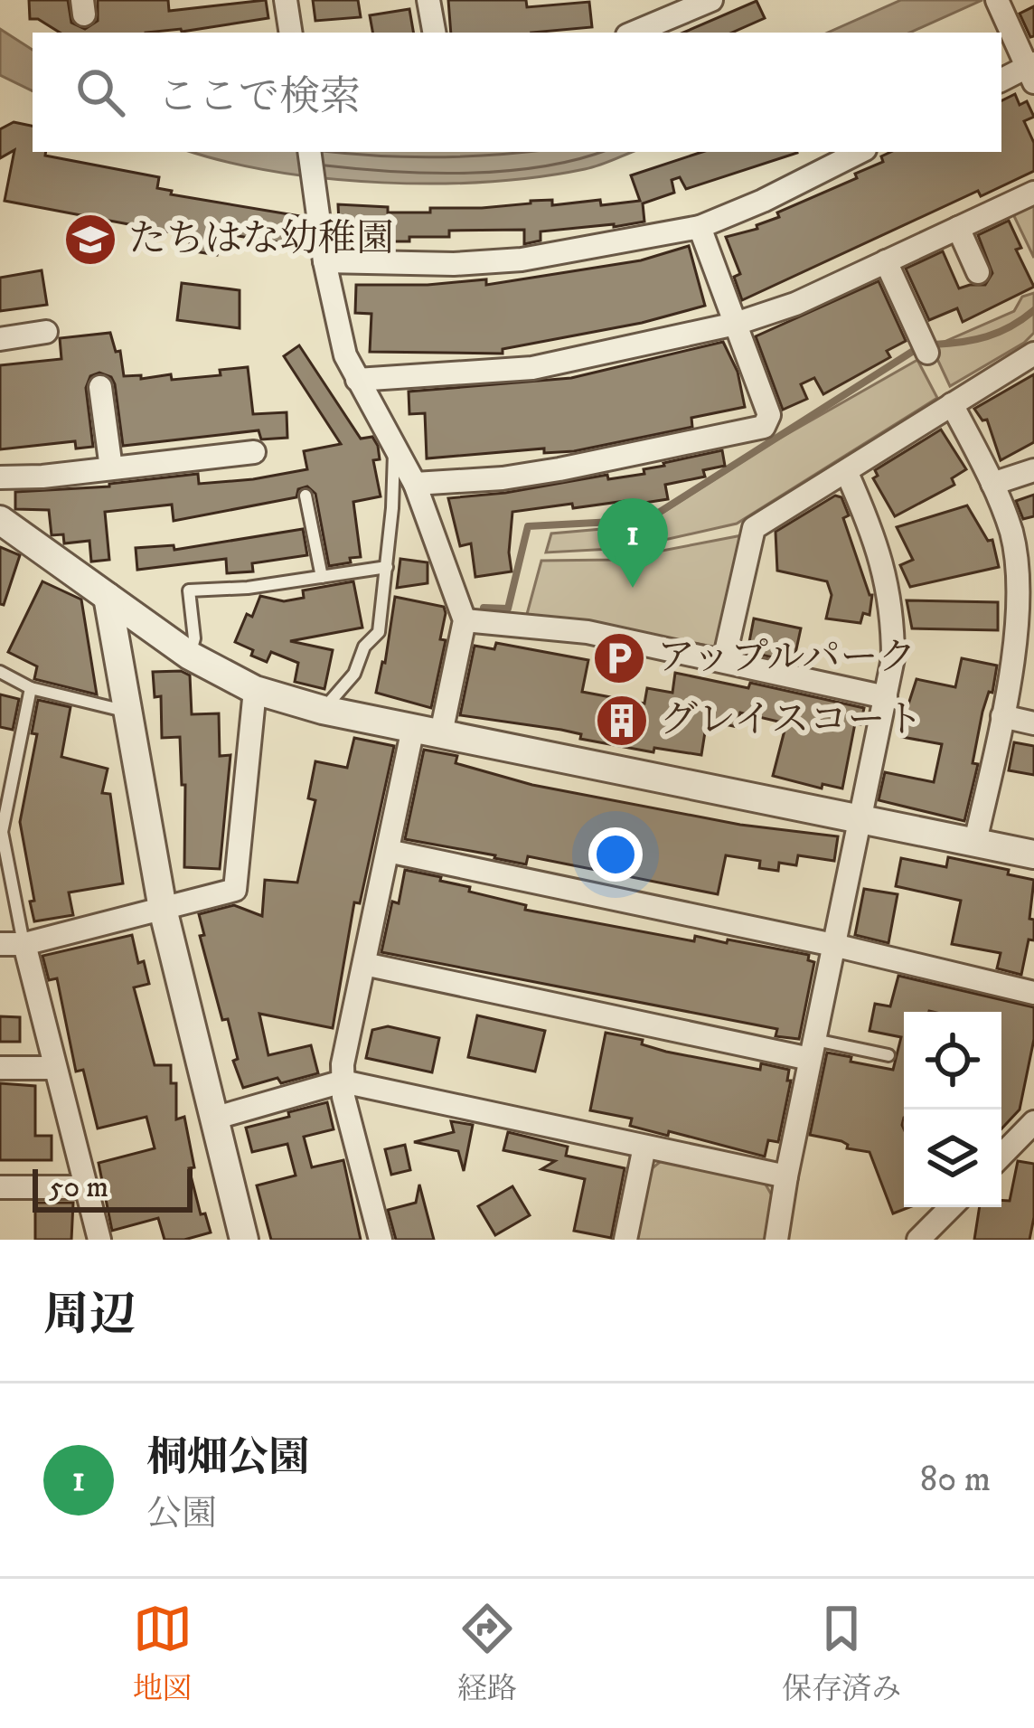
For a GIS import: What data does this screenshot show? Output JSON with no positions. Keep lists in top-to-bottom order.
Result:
{
  "places": {
    "school or university": ["たちはな幼稚園"],
    "parking": ["アップルパーク"],
    "building": ["グレイスコート"]
  },
  "scale_bar": "50 m",
  "page": {
    "search": "ここで検索",
    "pins": "1",
    "scale": "50 m",
    "heading": "周辺",
    "list": [
      {
        "mark": "1",
        "name": "桐畑公園",
        "note": "公園",
        "value": "80 m"
      }
    ],
    "nav": ["地図", "経路", "保存済み"]
  }
}
